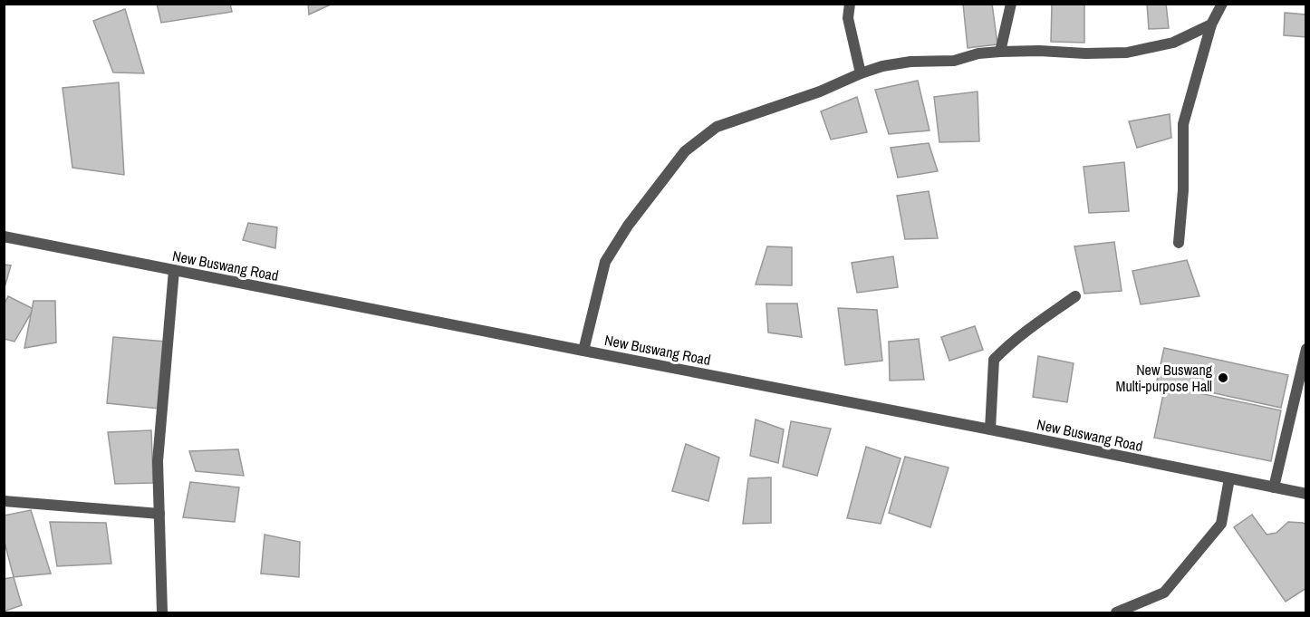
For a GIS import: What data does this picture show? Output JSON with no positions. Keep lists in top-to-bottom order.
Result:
{
  "streets": {
    "street": ["New Buswang Road"]
  },
  "places": ["New Buswang Multi-purpose Hall"]
}
